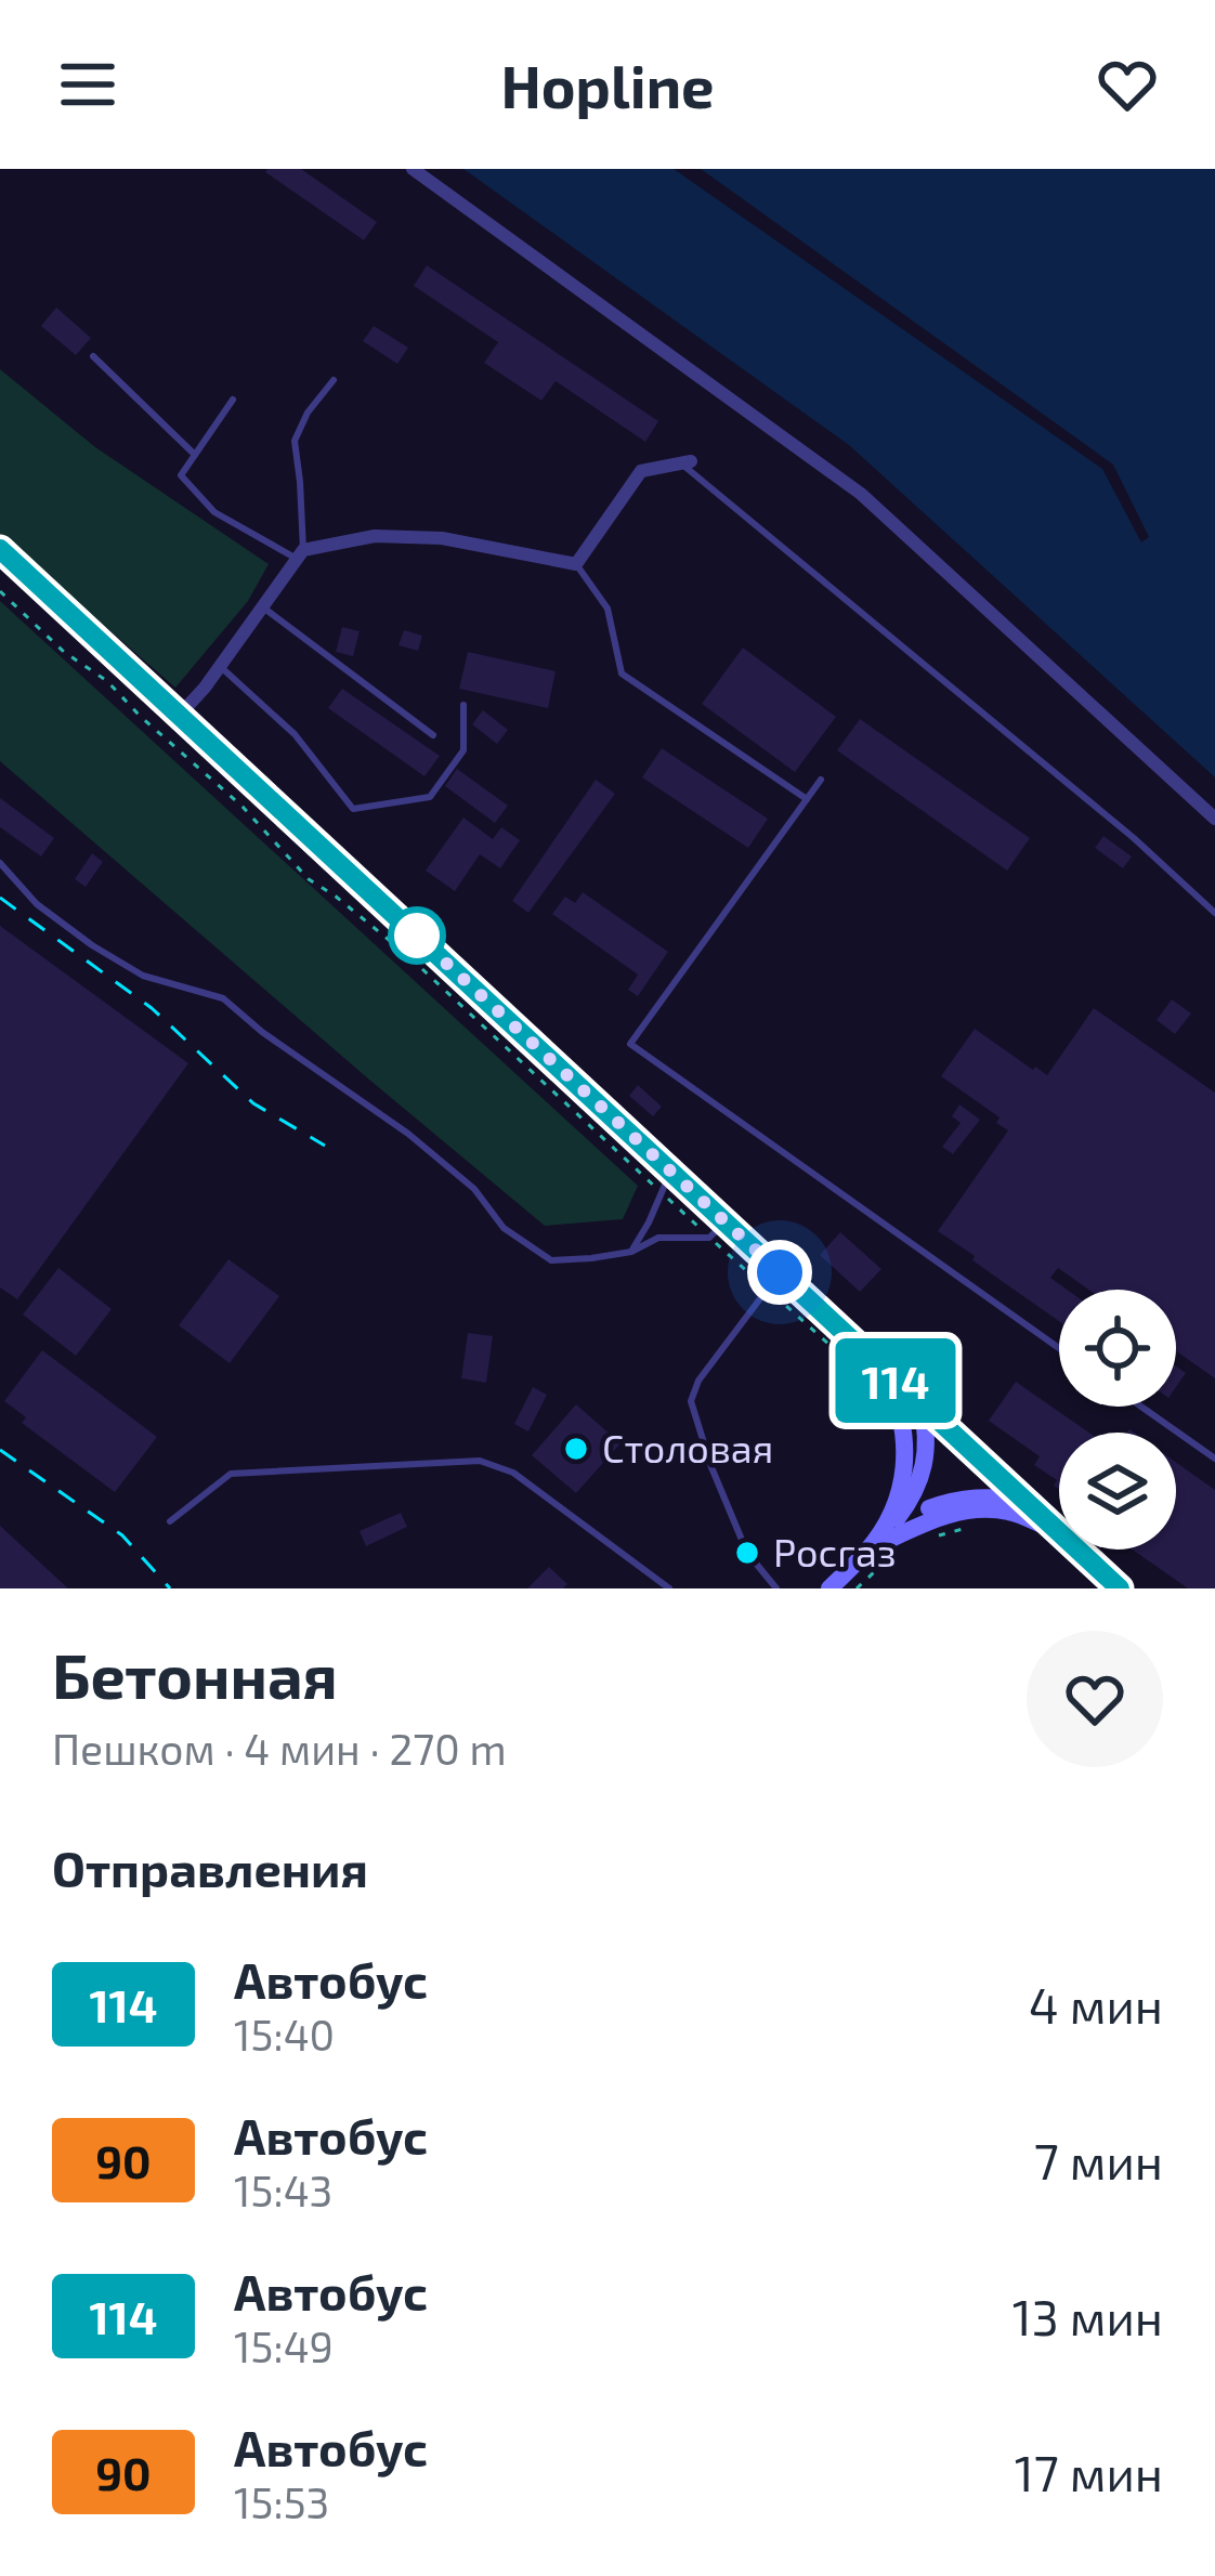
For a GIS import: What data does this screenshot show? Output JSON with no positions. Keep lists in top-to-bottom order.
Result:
{
  "places": ["Столовая", "Росгаз"],
  "lines": ["bus line 114"],
  "page": {
    "header": "Hopline",
    "on_map": "114",
    "heading": [
      ["Бетонная", "Пешком · 4 мин · 270 m"],
      "Отправления"
    ],
    "list": [
      {
        "mark": "114",
        "name": "Автобус",
        "note": "15:40",
        "value": "4 мин"
      },
      {
        "mark": "90",
        "name": "Автобус",
        "note": "15:43",
        "value": "7 мин"
      },
      {
        "mark": "114",
        "name": "Автобус",
        "note": "15:49",
        "value": "13 мин"
      },
      {
        "mark": "90",
        "name": "Автобус",
        "note": "15:53",
        "value": "17 мин"
      }
    ]
  }
}
